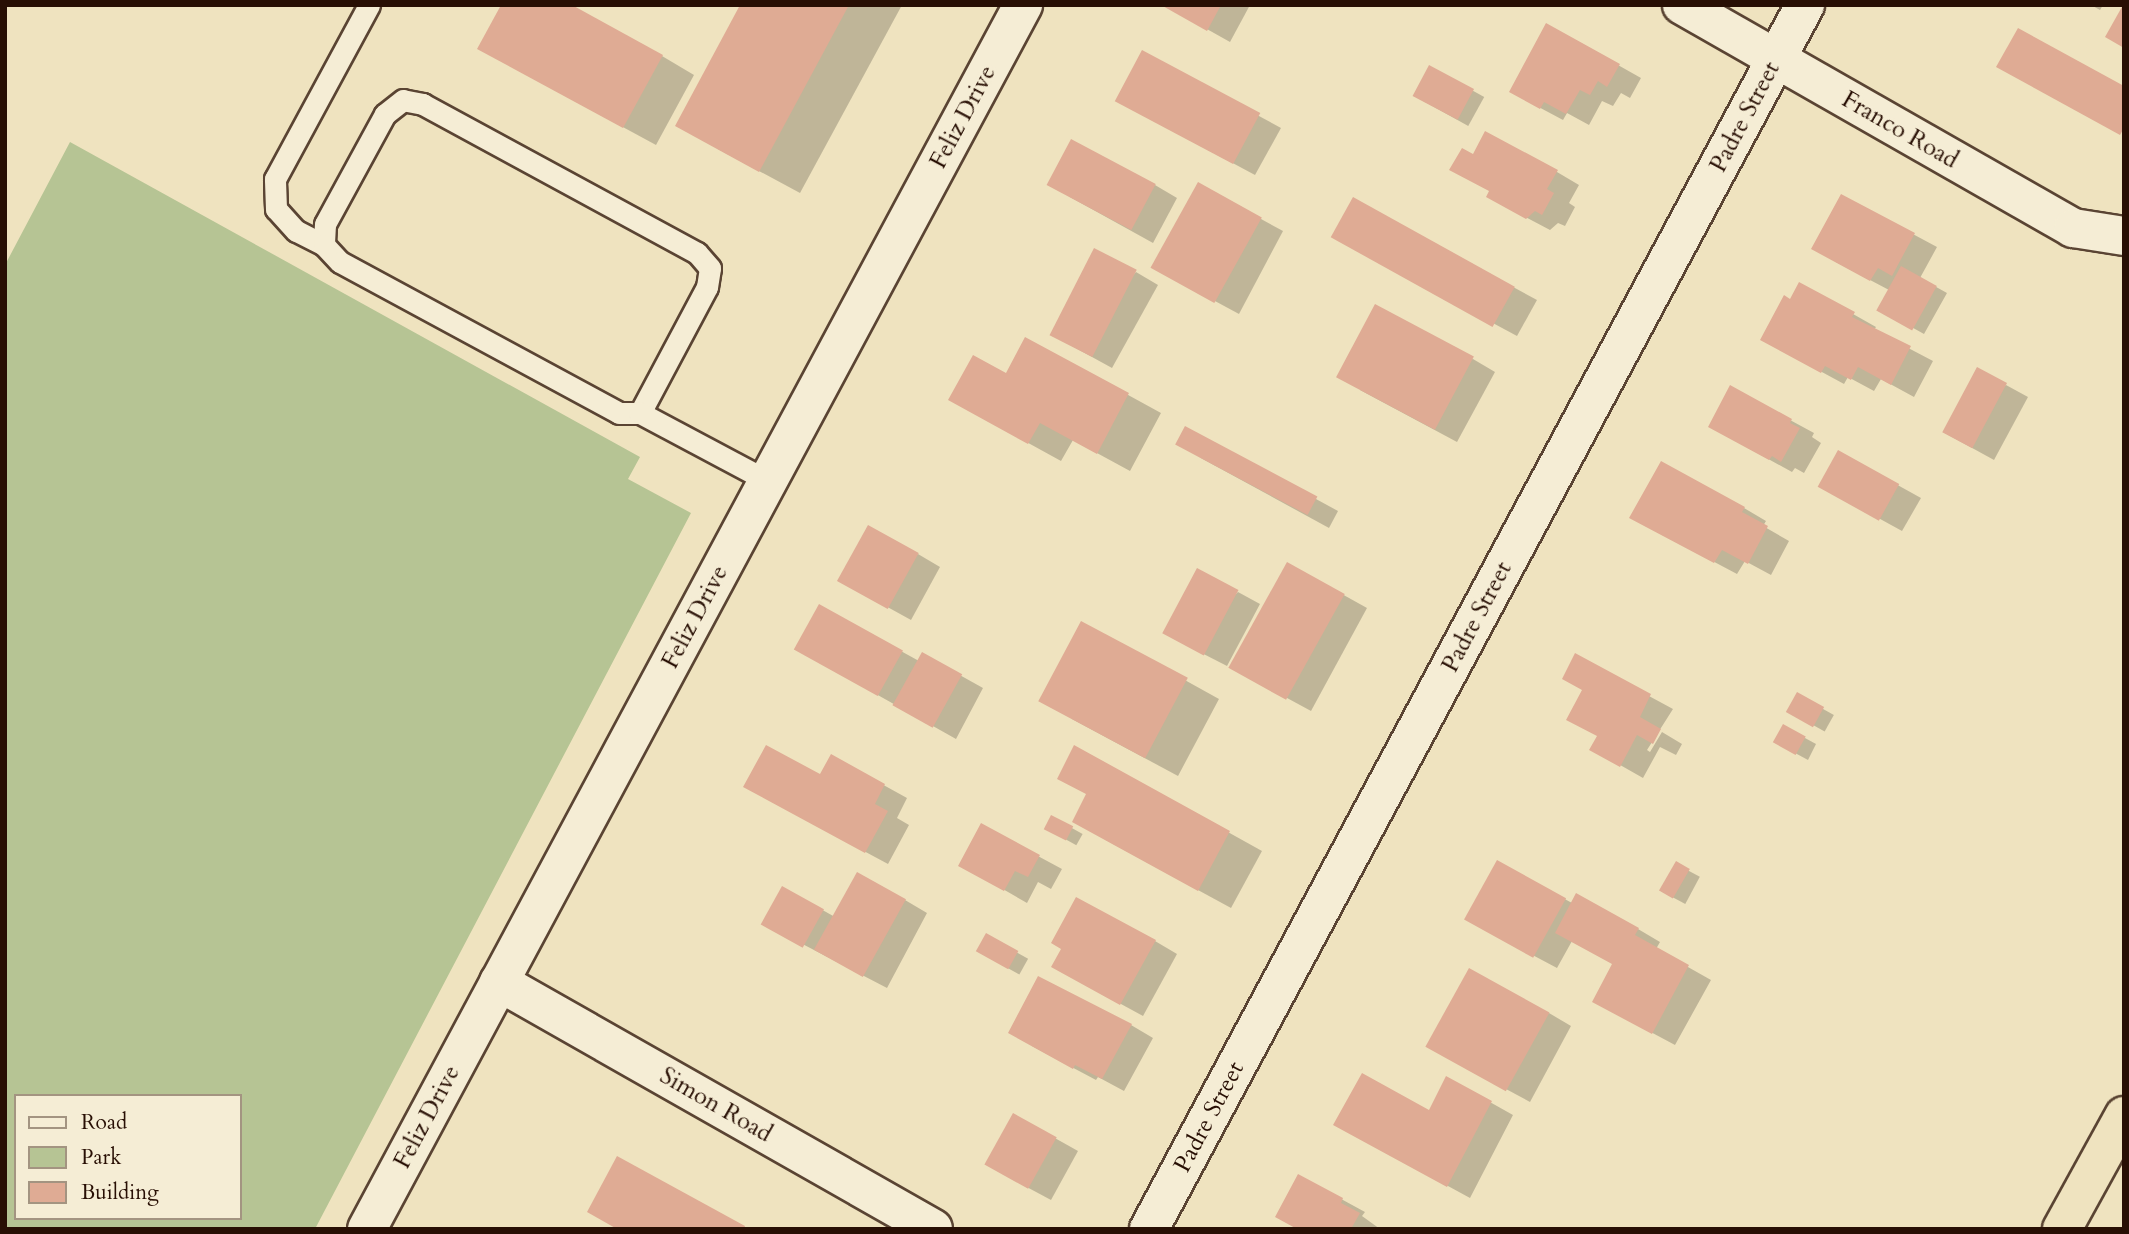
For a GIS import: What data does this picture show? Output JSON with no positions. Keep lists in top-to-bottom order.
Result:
{
  "streets": {
    "street": [
      "Feliz Drive",
      "Padre Street",
      "Franco Road",
      "Simon Road"
    ]
  },
  "crossings": [
    ["Feliz Drive", "Simon Road"],
    ["Padre Street", "Franco Road"]
  ],
  "legend": ["Road", "Park", "Building"]
}
